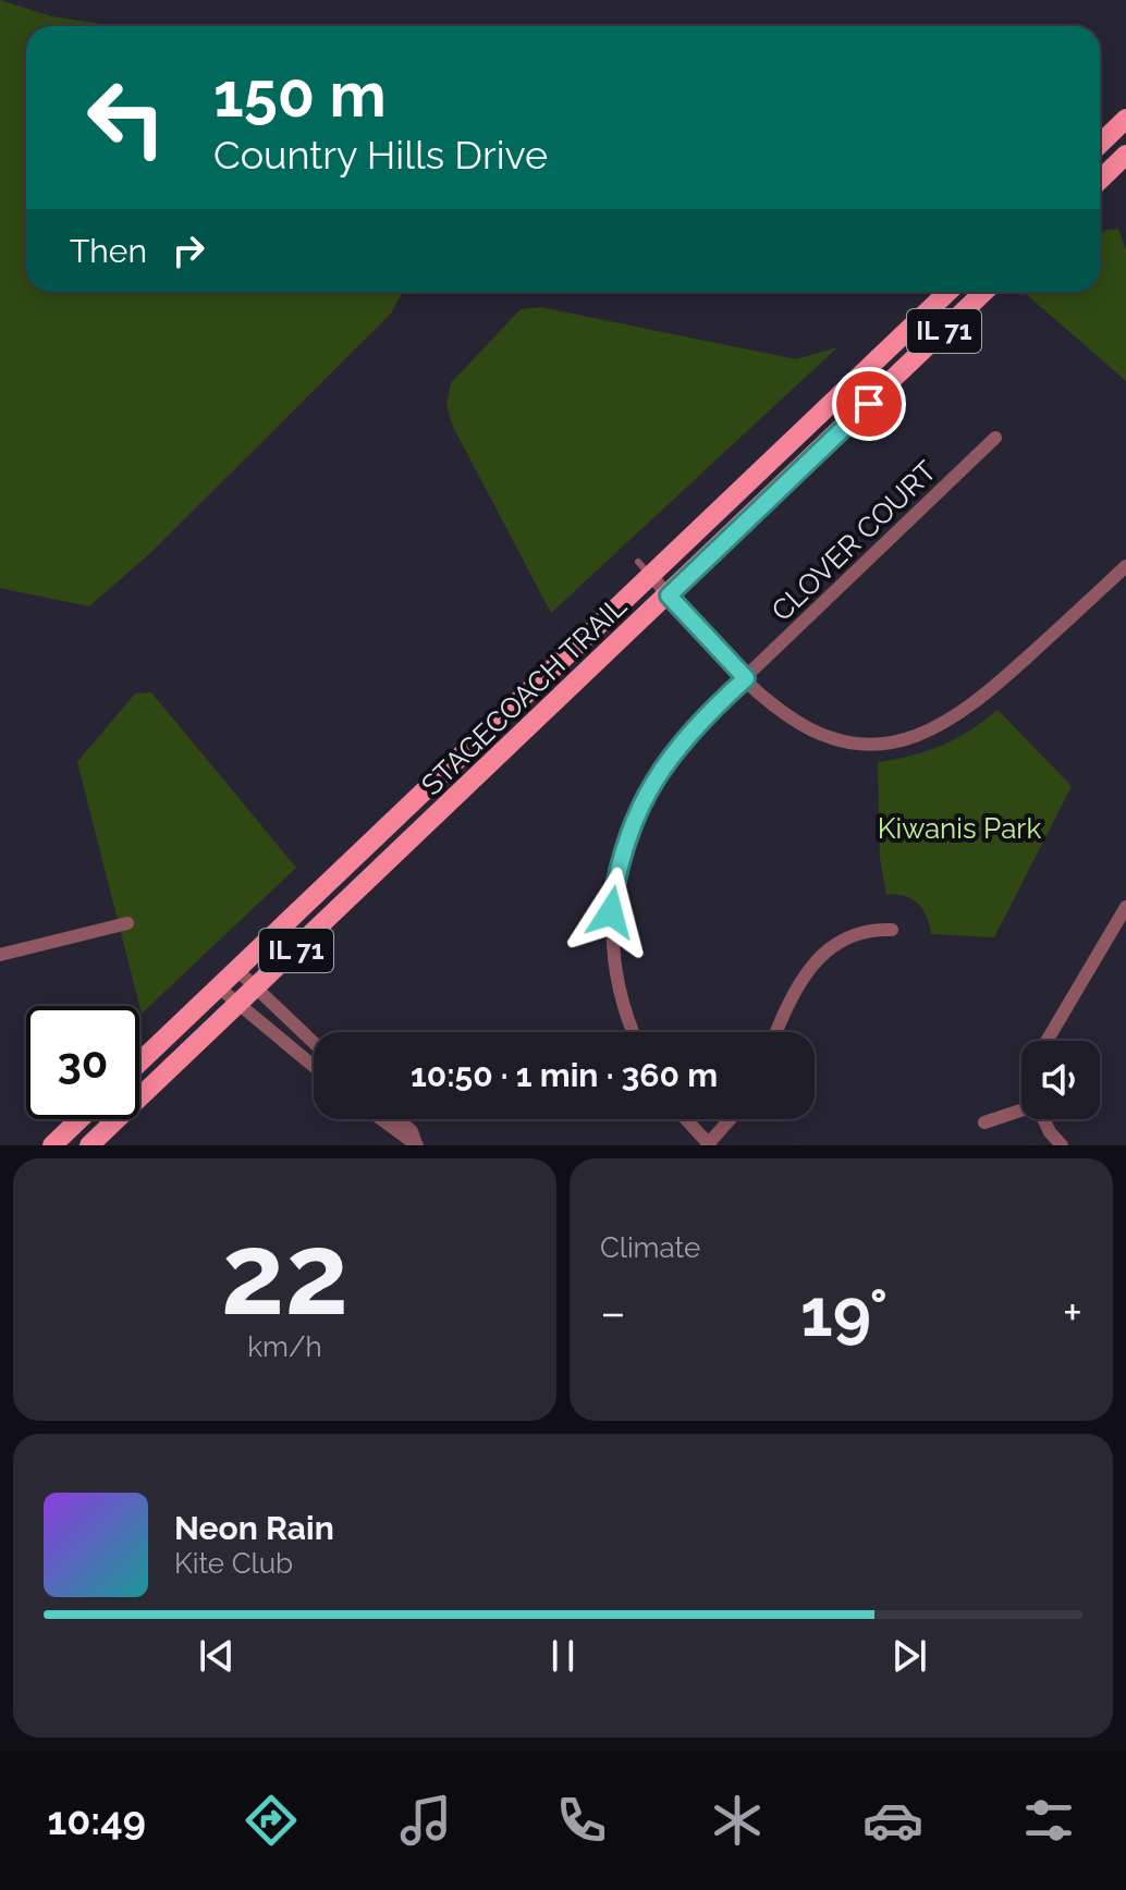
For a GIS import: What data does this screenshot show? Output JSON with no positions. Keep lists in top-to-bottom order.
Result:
{
  "streets": {
    "main road": ["IL 71", "STAGECOACH TRAIL"],
    "street": ["CLOVER COURT"]
  },
  "parks": ["Kiwanis Park"],
  "page": {
    "turn": ["150 m", "Country Hills Drive"],
    "then": "Then",
    "limit": "30",
    "trip": "10:50 · 1 min · 360 m",
    "tile": [
      ["22", "km/h"],
      "Climate"
    ],
    "heat": ["−", "19°", "+"],
    "song": ["Neon Rain", "Kite Club"],
    "tabs": "10:49"
  }
}
